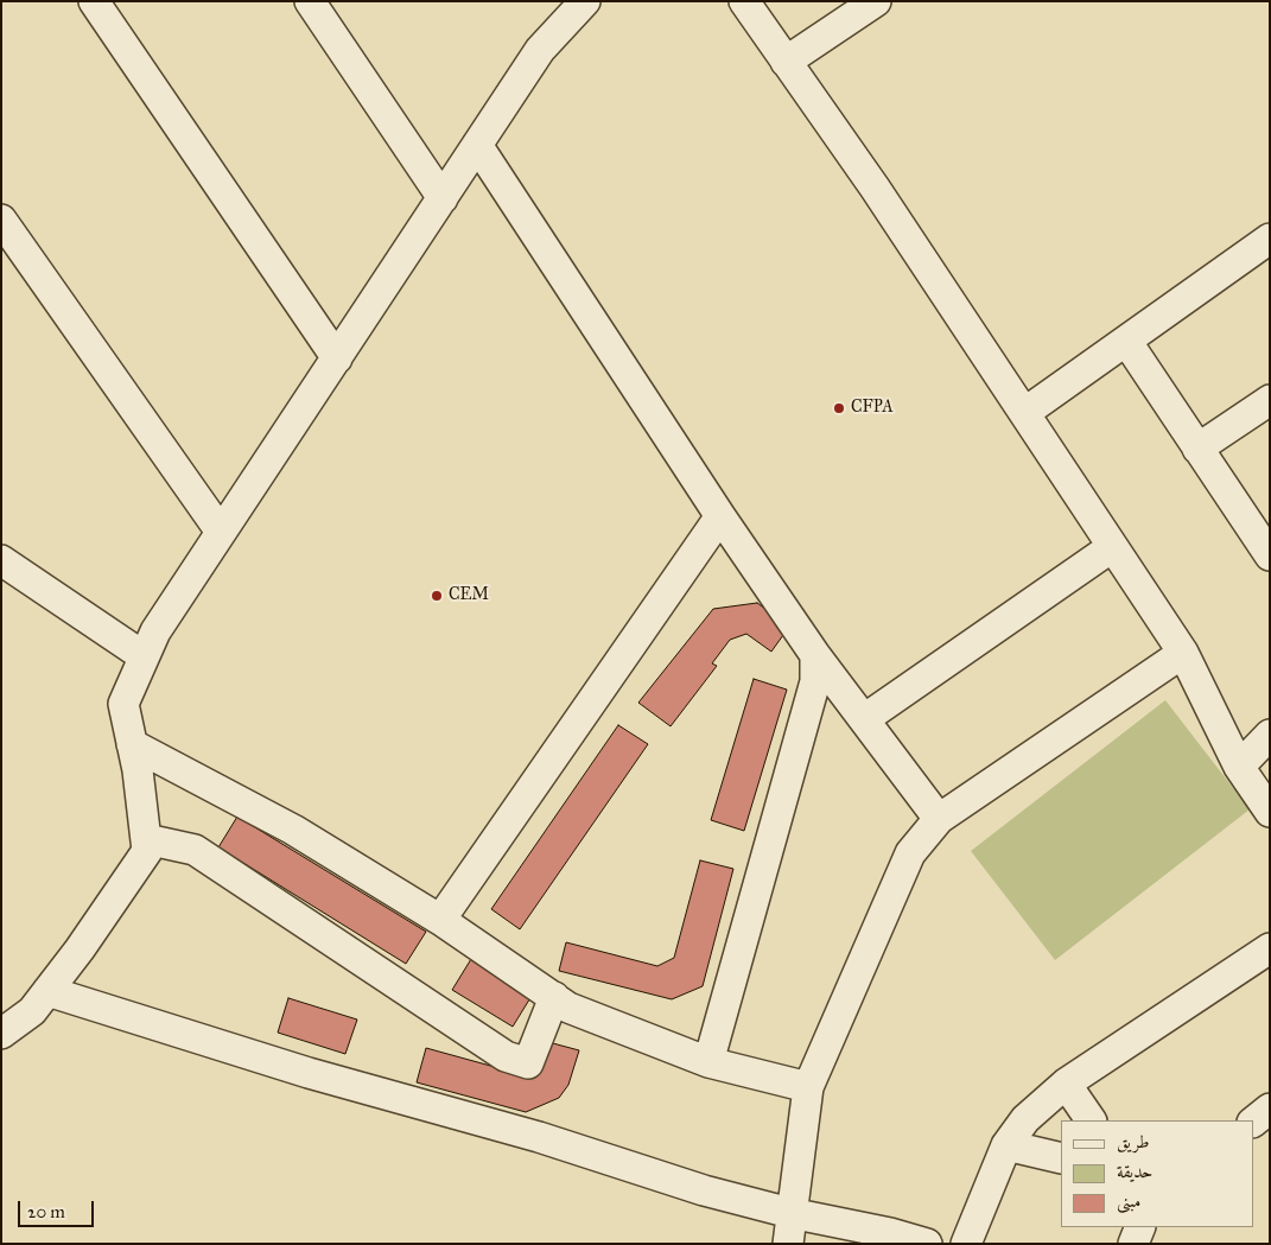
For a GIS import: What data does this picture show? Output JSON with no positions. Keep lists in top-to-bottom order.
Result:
{
  "places": ["CFPA", "CEM"],
  "legend": ["طريق", "حديقة", "مبنى"],
  "scale_bar": "20 m"
}
